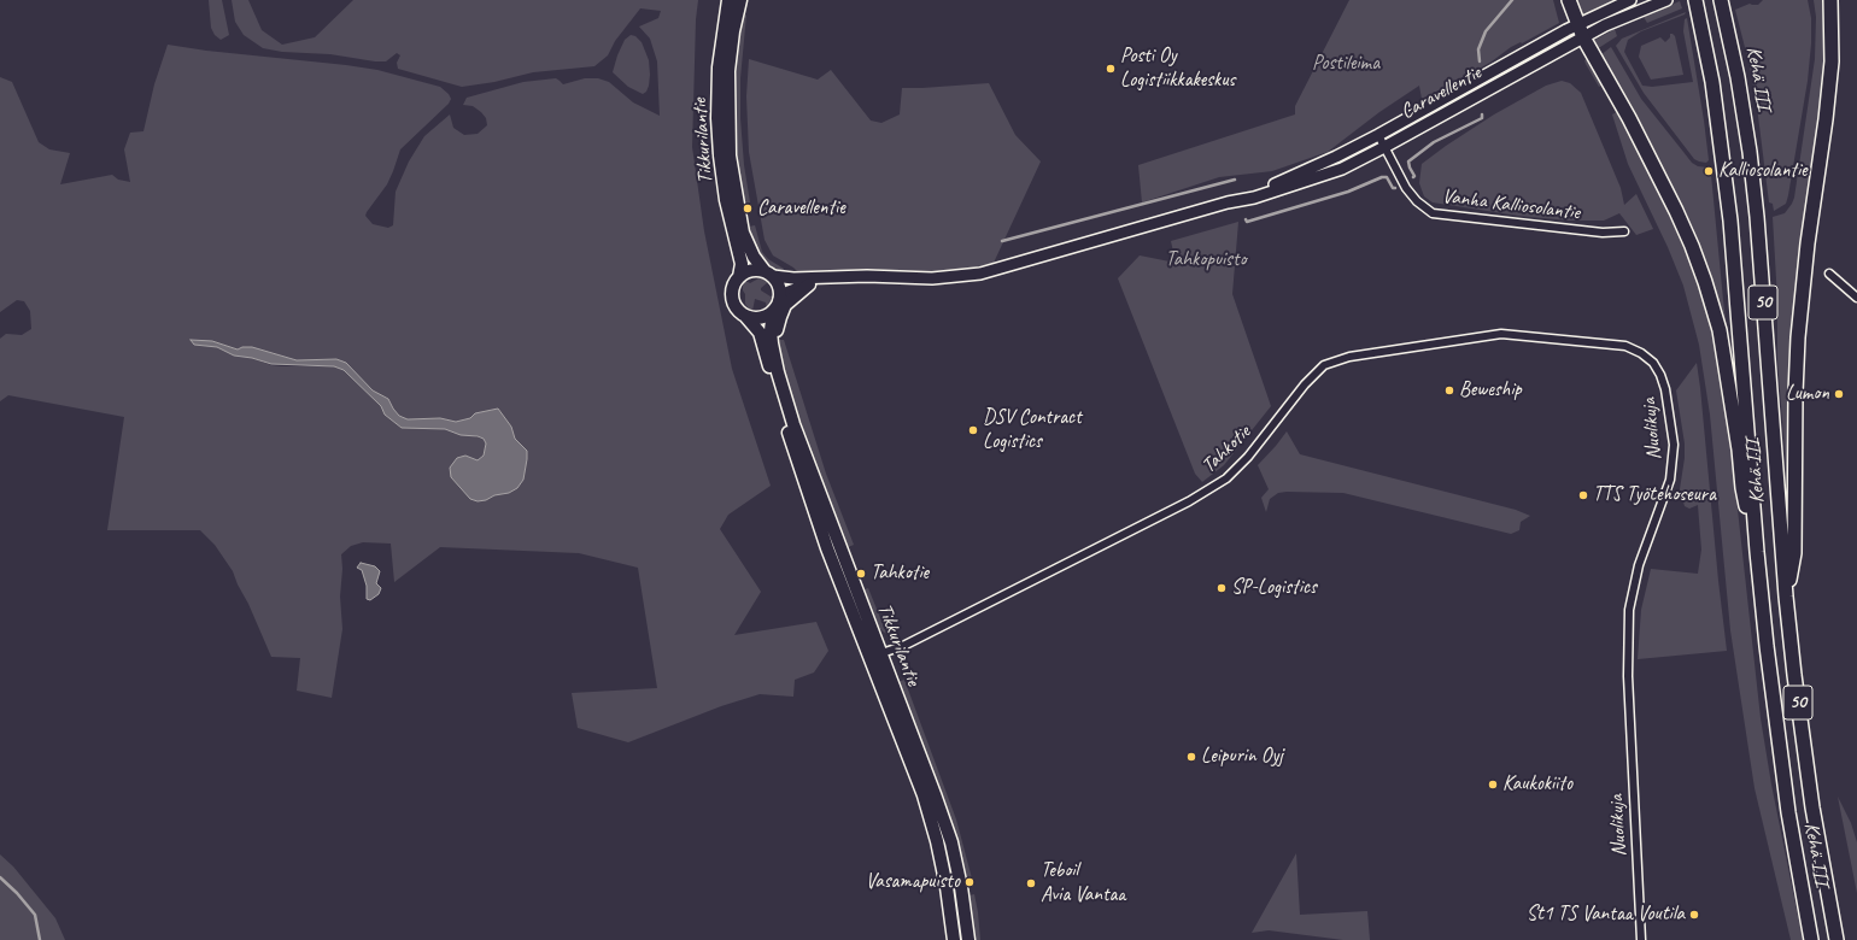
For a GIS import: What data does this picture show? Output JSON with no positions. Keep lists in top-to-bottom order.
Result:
{
  "streets": {
    "highway": ["Kehä III", "50"],
    "main road": ["Caravellentie", "Tikkurilantie"],
    "street": ["Vanha Kalliosolantie", "Nuolikuja", "Tahkotie"]
  },
  "crossings": [
    ["Caravellentie", "Tikkurilantie"],
    ["Caravellentie", "Vanha Kalliosolantie"],
    ["Tikkurilantie", "Tahkotie"],
    ["Nuolikuja", "Tahkotie"]
  ],
  "parks": ["Postileima", "Tahkopuisto"],
  "places": [
    "Posti Oy Logistiikkakeskus",
    "Kalliosolantie",
    "Caravellentie",
    "Beweship",
    "Lumon",
    "DSV Contract Logistics",
    "TTS Työtehoseura",
    "Tahkotie",
    "SP-Logistics",
    "Leipurin Oyj",
    "Kaukokiito",
    "Vasamapuisto",
    "Teboil Avia Vantaa",
    "St1 TS Vantaa Voutila"
  ]
}
